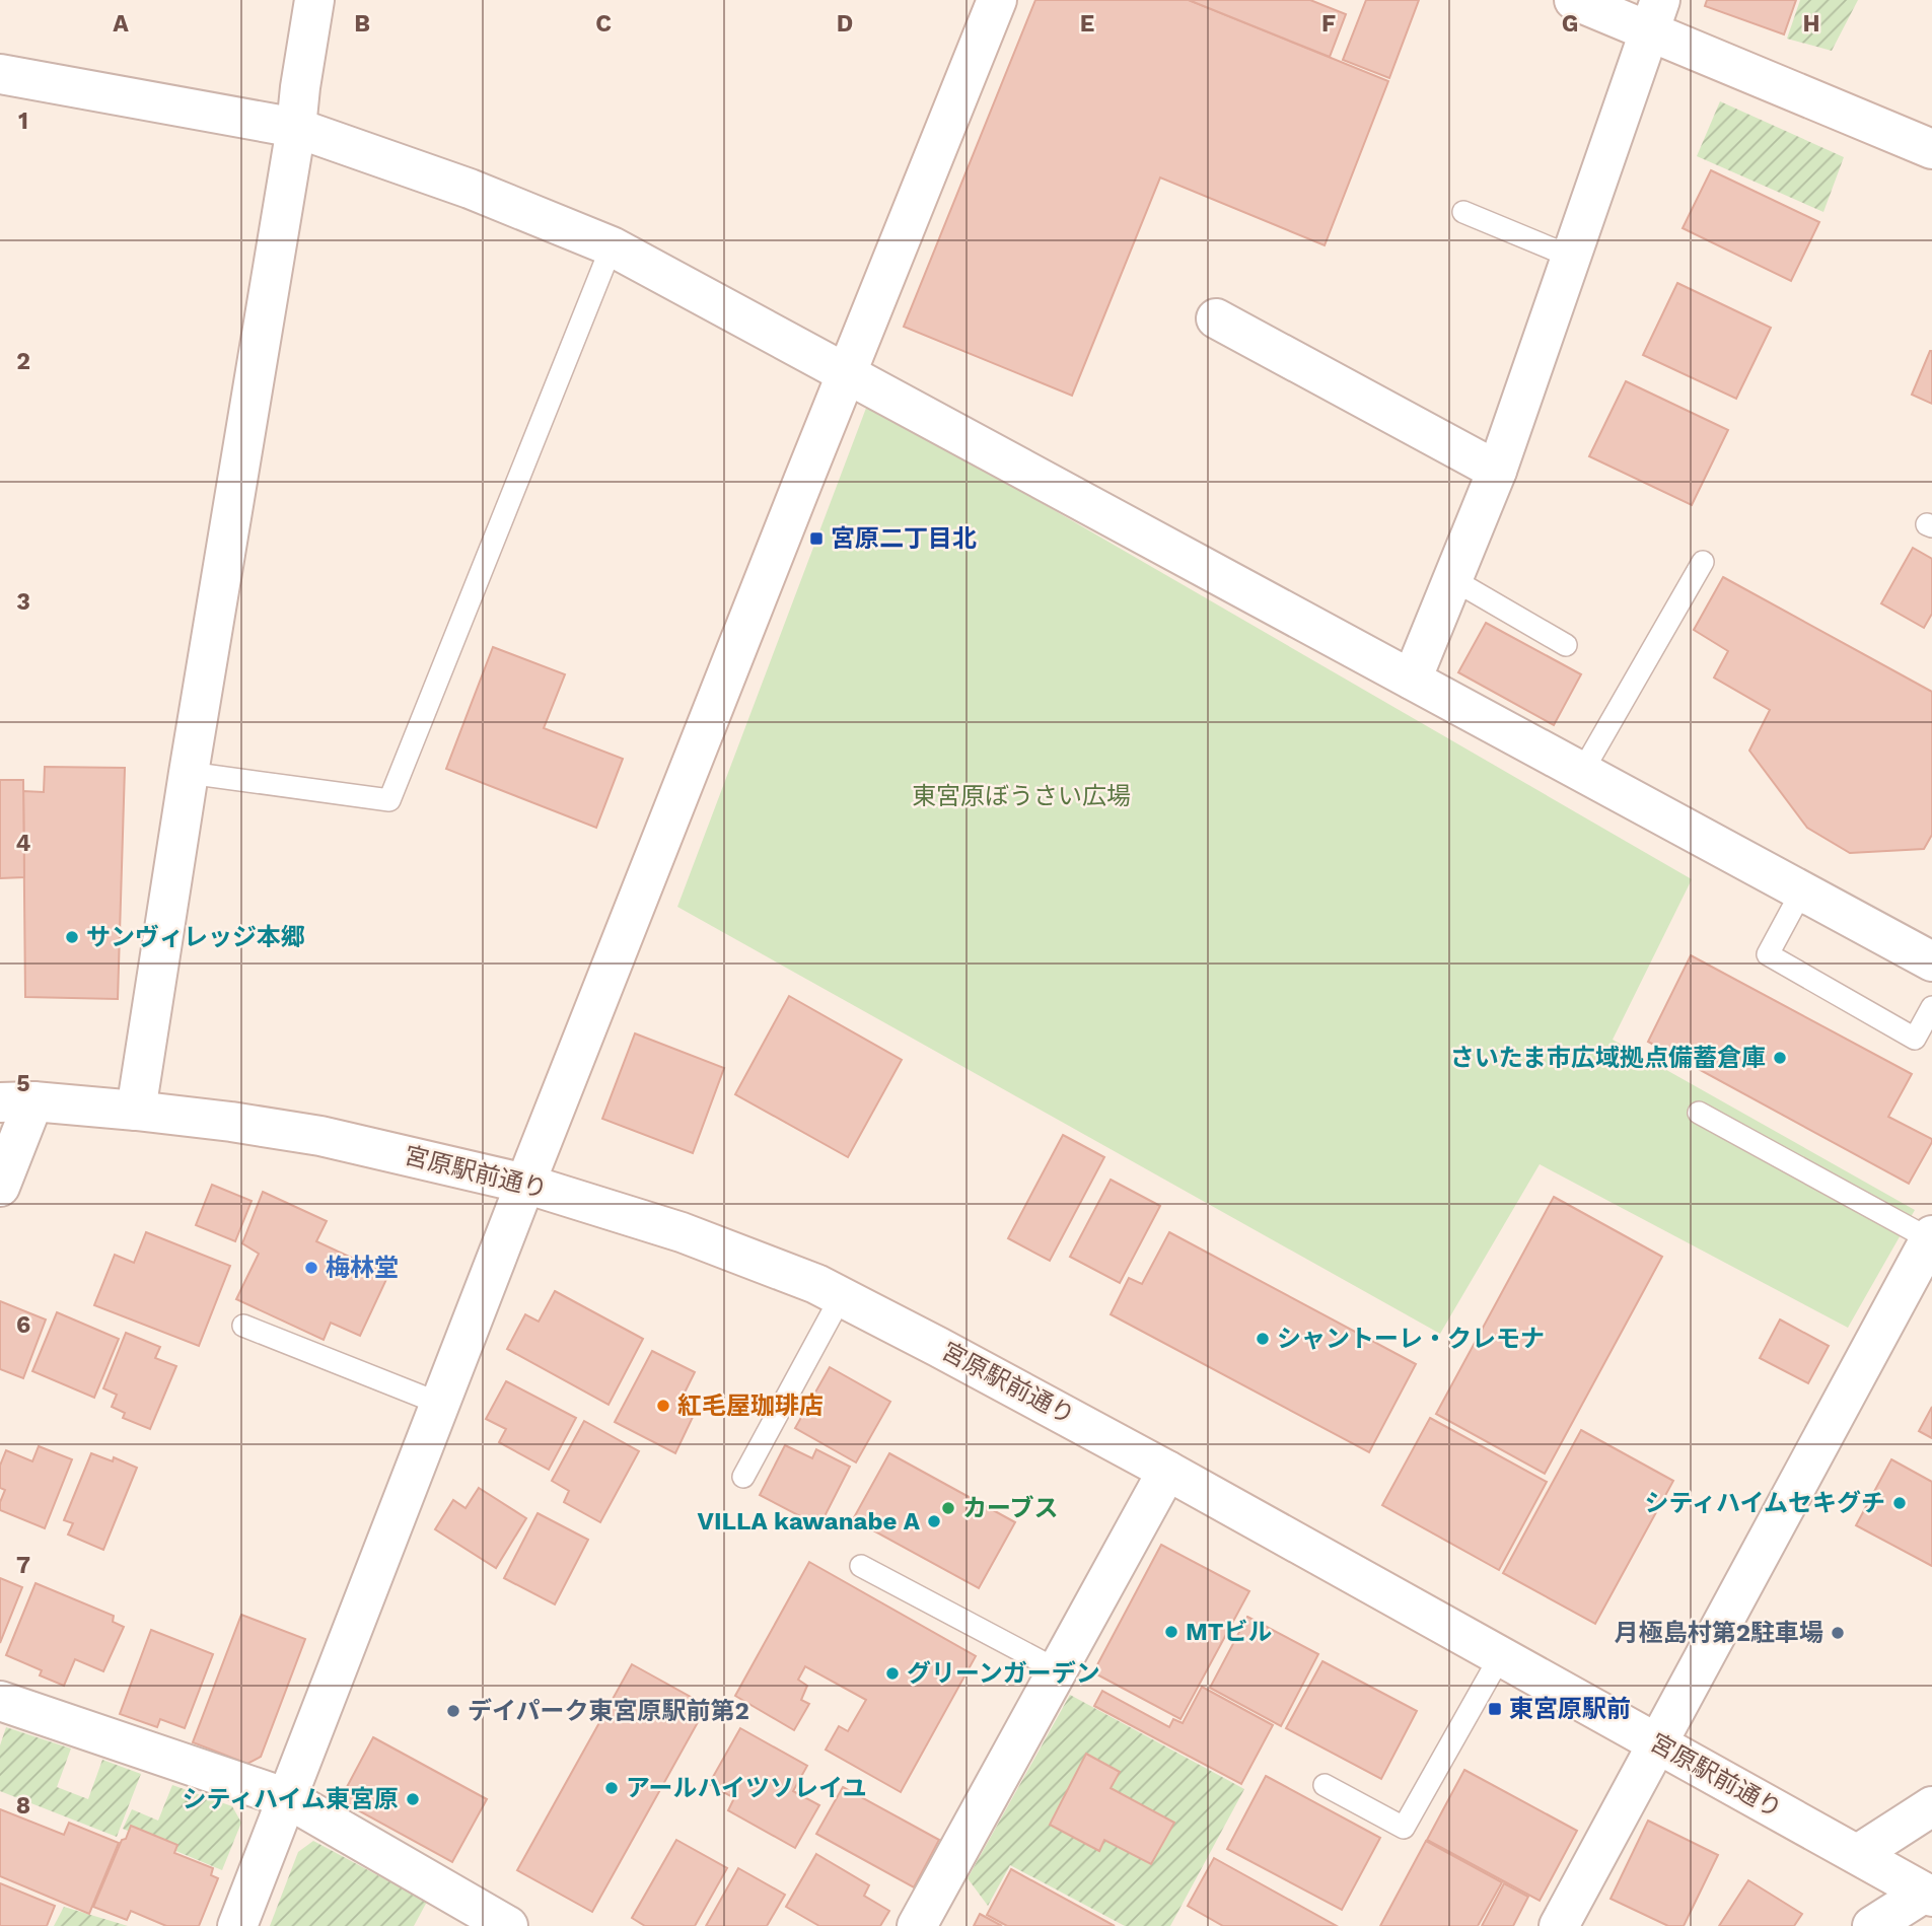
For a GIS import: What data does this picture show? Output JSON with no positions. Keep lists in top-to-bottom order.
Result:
{
  "streets": {
    "street": ["宮原駅前通り"]
  },
  "parks": ["東宮原ぼうさい広場"],
  "places": {
    "transit": ["宮原二丁目北", "東宮原駅前"],
    "other": [
      "サンヴィレッジ本郷",
      "さいたま市広域拠点備蓄倉庫",
      "梅林堂",
      "シャントーレ・クレモナ",
      "紅毛屋珈琲店",
      "シティハイムセキグチ",
      "カーブス",
      "VILLA kawanabe A",
      "MTビル",
      "月極島村第2駐車場",
      "グリーンガーデン",
      "デイパーク東宮原駅前第2",
      "アールハイツソレイユ",
      "シティハイム東宮原"
    ]
  },
  "grid": {
    "columns": [
      "A",
      "B",
      "C",
      "D",
      "E",
      "F",
      "G",
      "H"
    ],
    "rows": [
      "1",
      "2",
      "3",
      "4",
      "5",
      "6",
      "7",
      "8"
    ]
  }
}
